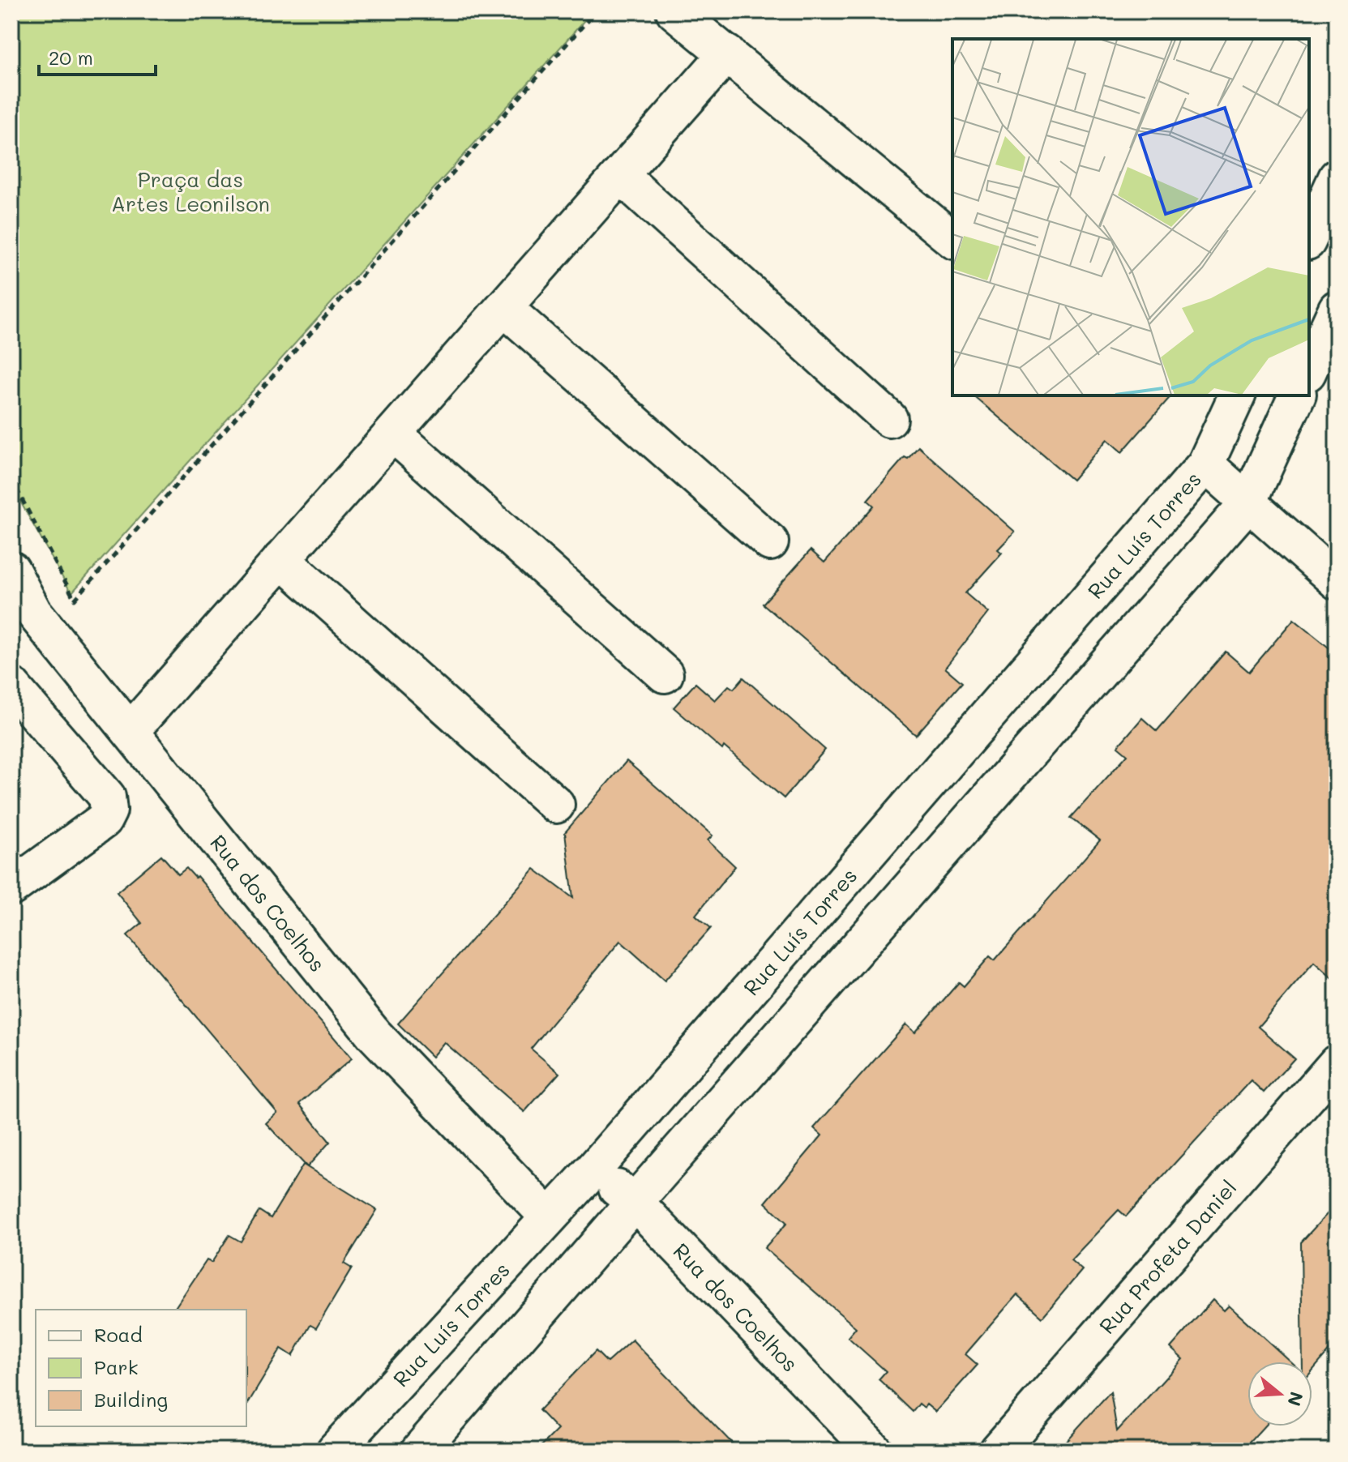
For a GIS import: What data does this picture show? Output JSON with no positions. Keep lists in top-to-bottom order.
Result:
{
  "streets": {
    "street": ["Rua Luís Torres", "Rua dos Coelhos", "Rua Profeta Daniel"]
  },
  "crossings": [
    ["Rua Luís Torres", "Rua dos Coelhos"]
  ],
  "parks": ["Praça das Artes Leonilson"],
  "legend": ["Road", "Park", "Building"],
  "scale_bar": "20 m",
  "north": "right"
}
